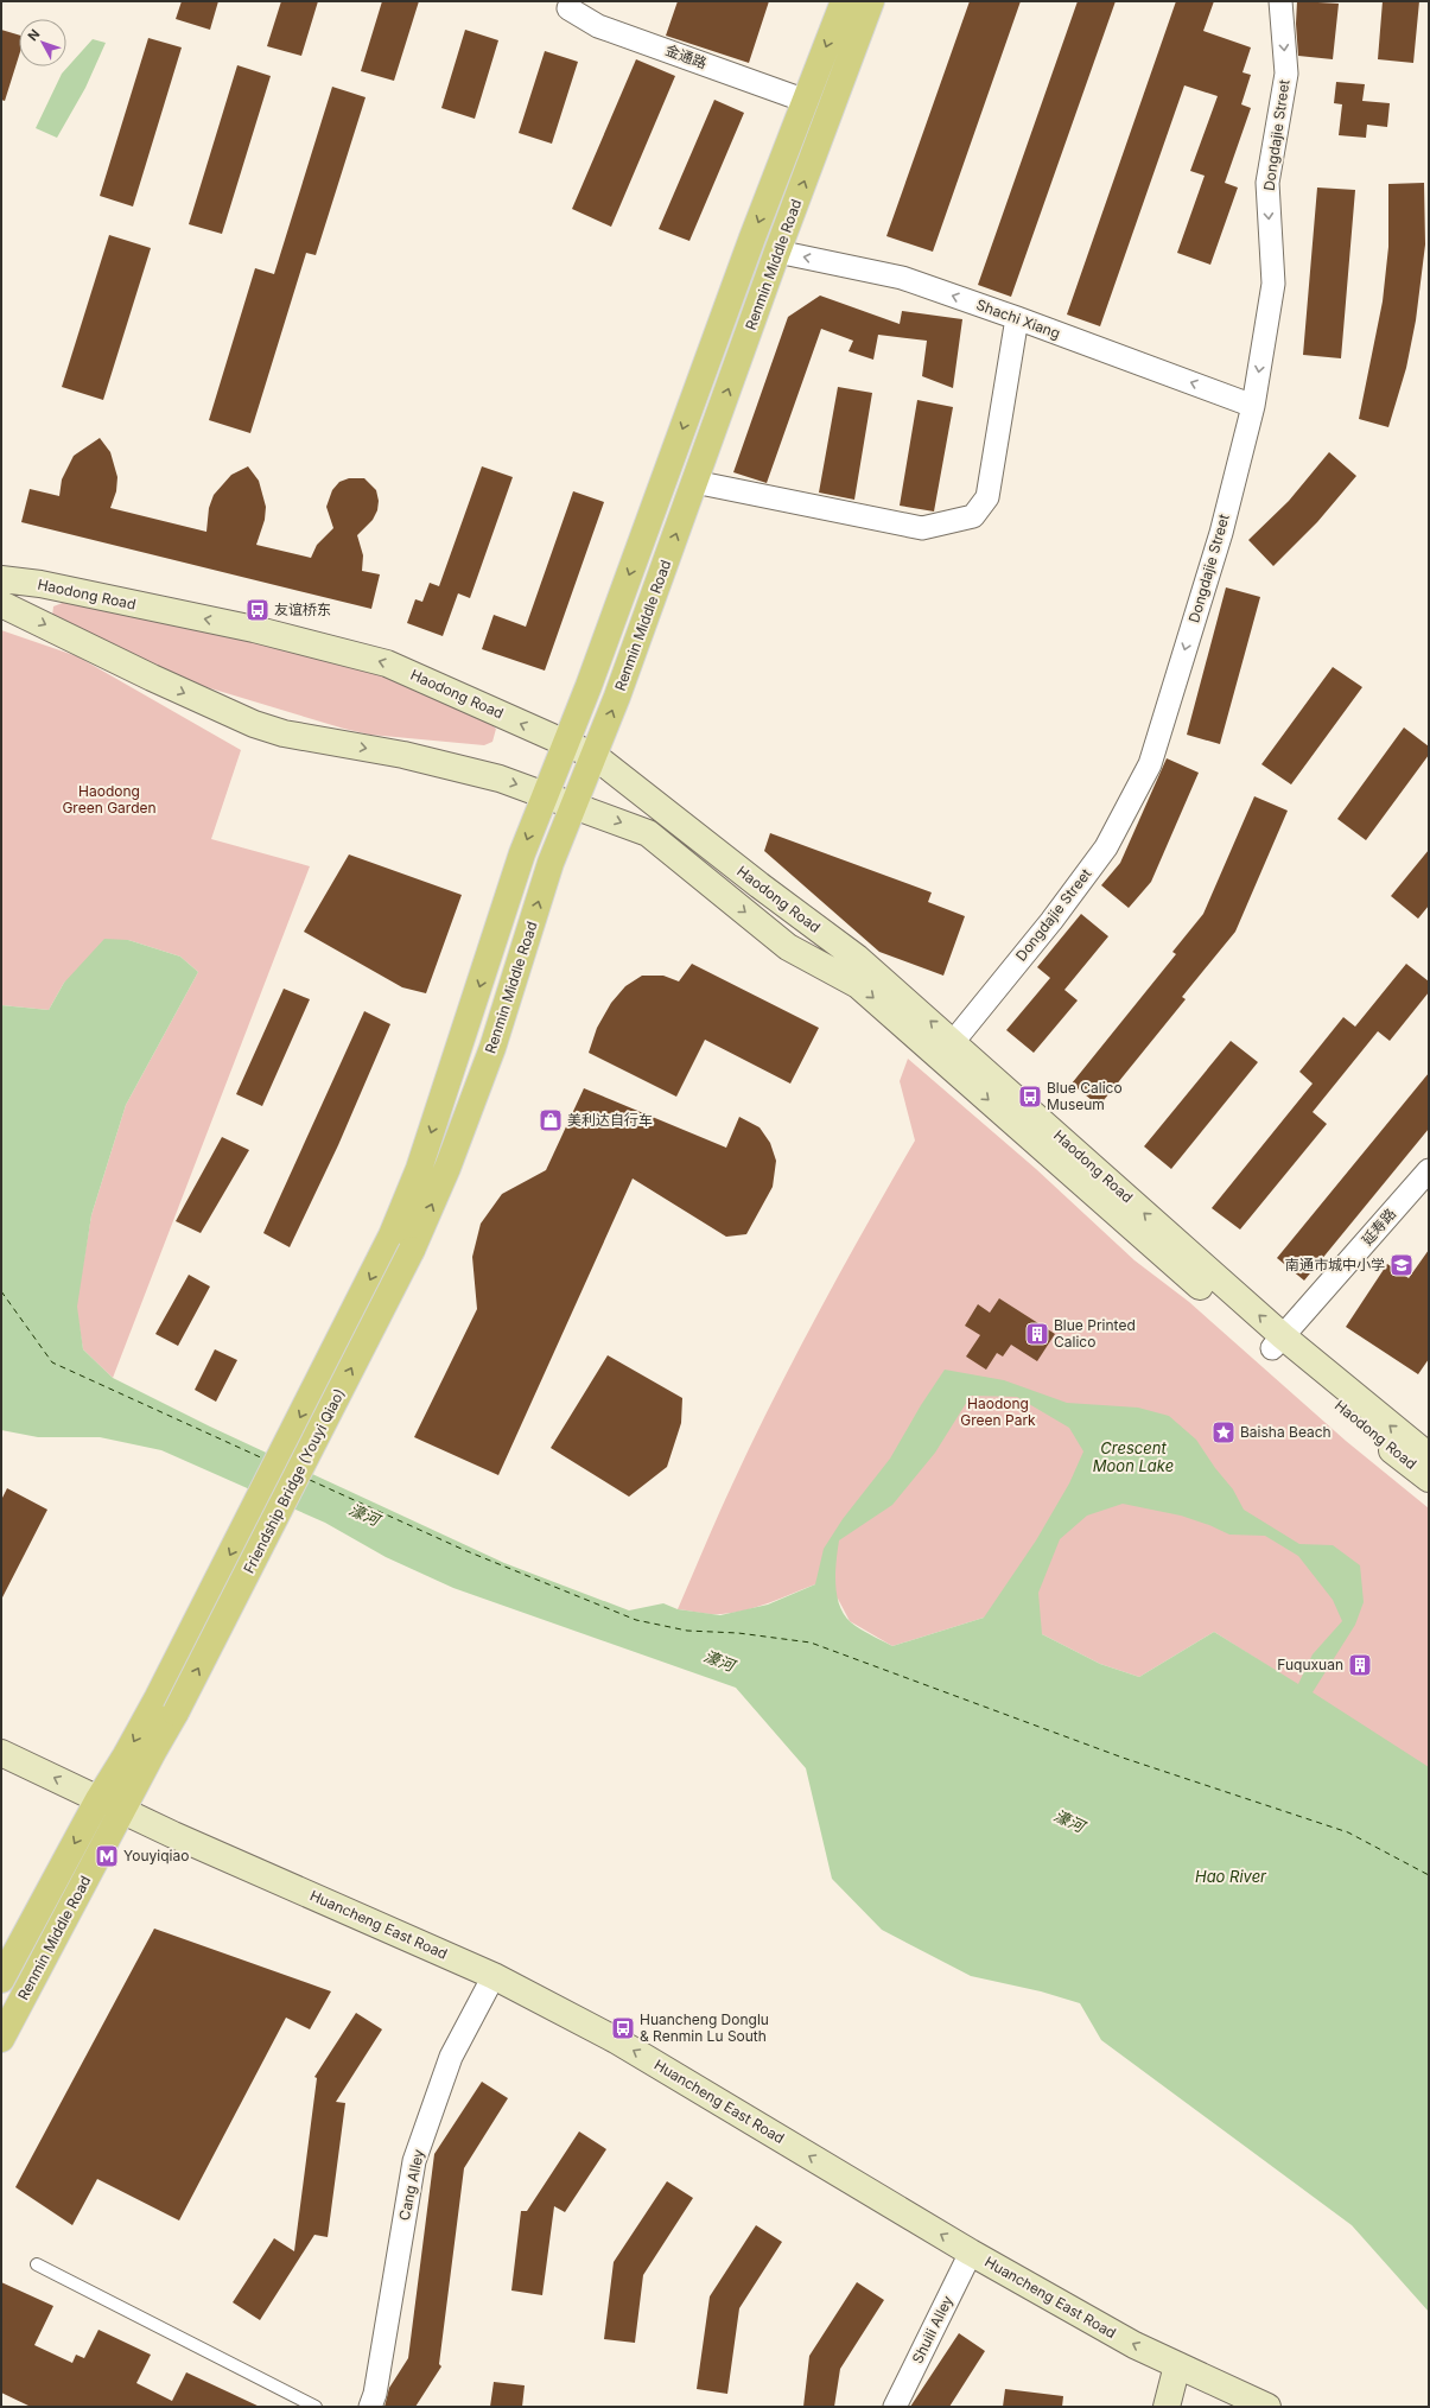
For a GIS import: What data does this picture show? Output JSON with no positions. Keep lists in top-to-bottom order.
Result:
{
  "streets": {
    "main road": [
      "Renmin Middle Road",
      "Haodong Road",
      "Friendship Bridge (Youyi Qiao)",
      "Huancheng East Road"
    ],
    "street": [
      "金通路",
      "Dongdajie Street",
      "Shachi Xiang",
      "延寿路",
      "Cang Alley",
      "Shuili Alley"
    ]
  },
  "crossings": [
    ["金通路", "Renmin Middle Road"],
    ["Dongdajie Street", "Shachi Xiang"],
    ["Dongdajie Street", "Haodong Road"],
    ["Renmin Middle Road", "Shachi Xiang"],
    ["Renmin Middle Road", "Haodong Road"],
    ["Renmin Middle Road", "Friendship Bridge (Youyi Qiao)"],
    ["Renmin Middle Road", "Huancheng East Road"],
    ["Haodong Road", "延寿路"],
    ["Huancheng East Road", "Cang Alley"],
    ["Huancheng East Road", "Shuili Alley"]
  ],
  "one_way": ["Dongdajie Street", "Shachi Xiang", "Huancheng East Road"],
  "water": ["Crescent Moon Lake", "濠河", "Hao River"],
  "parks": ["Haodong Green Garden", "Haodong Green Park"],
  "places": {
    "bus stop": ["友谊桥东", "Blue Calico Museum", "Huancheng Donglu & Renmin Lu South"],
    "shop": ["美利达自行车"],
    "school or university": ["南通市城中小学"],
    "building": ["Blue Printed Calico", "Fuquxuan"],
    "place": ["Baisha Beach"],
    "metro station": ["Youyiqiao"]
  },
  "north": "top left"
}
